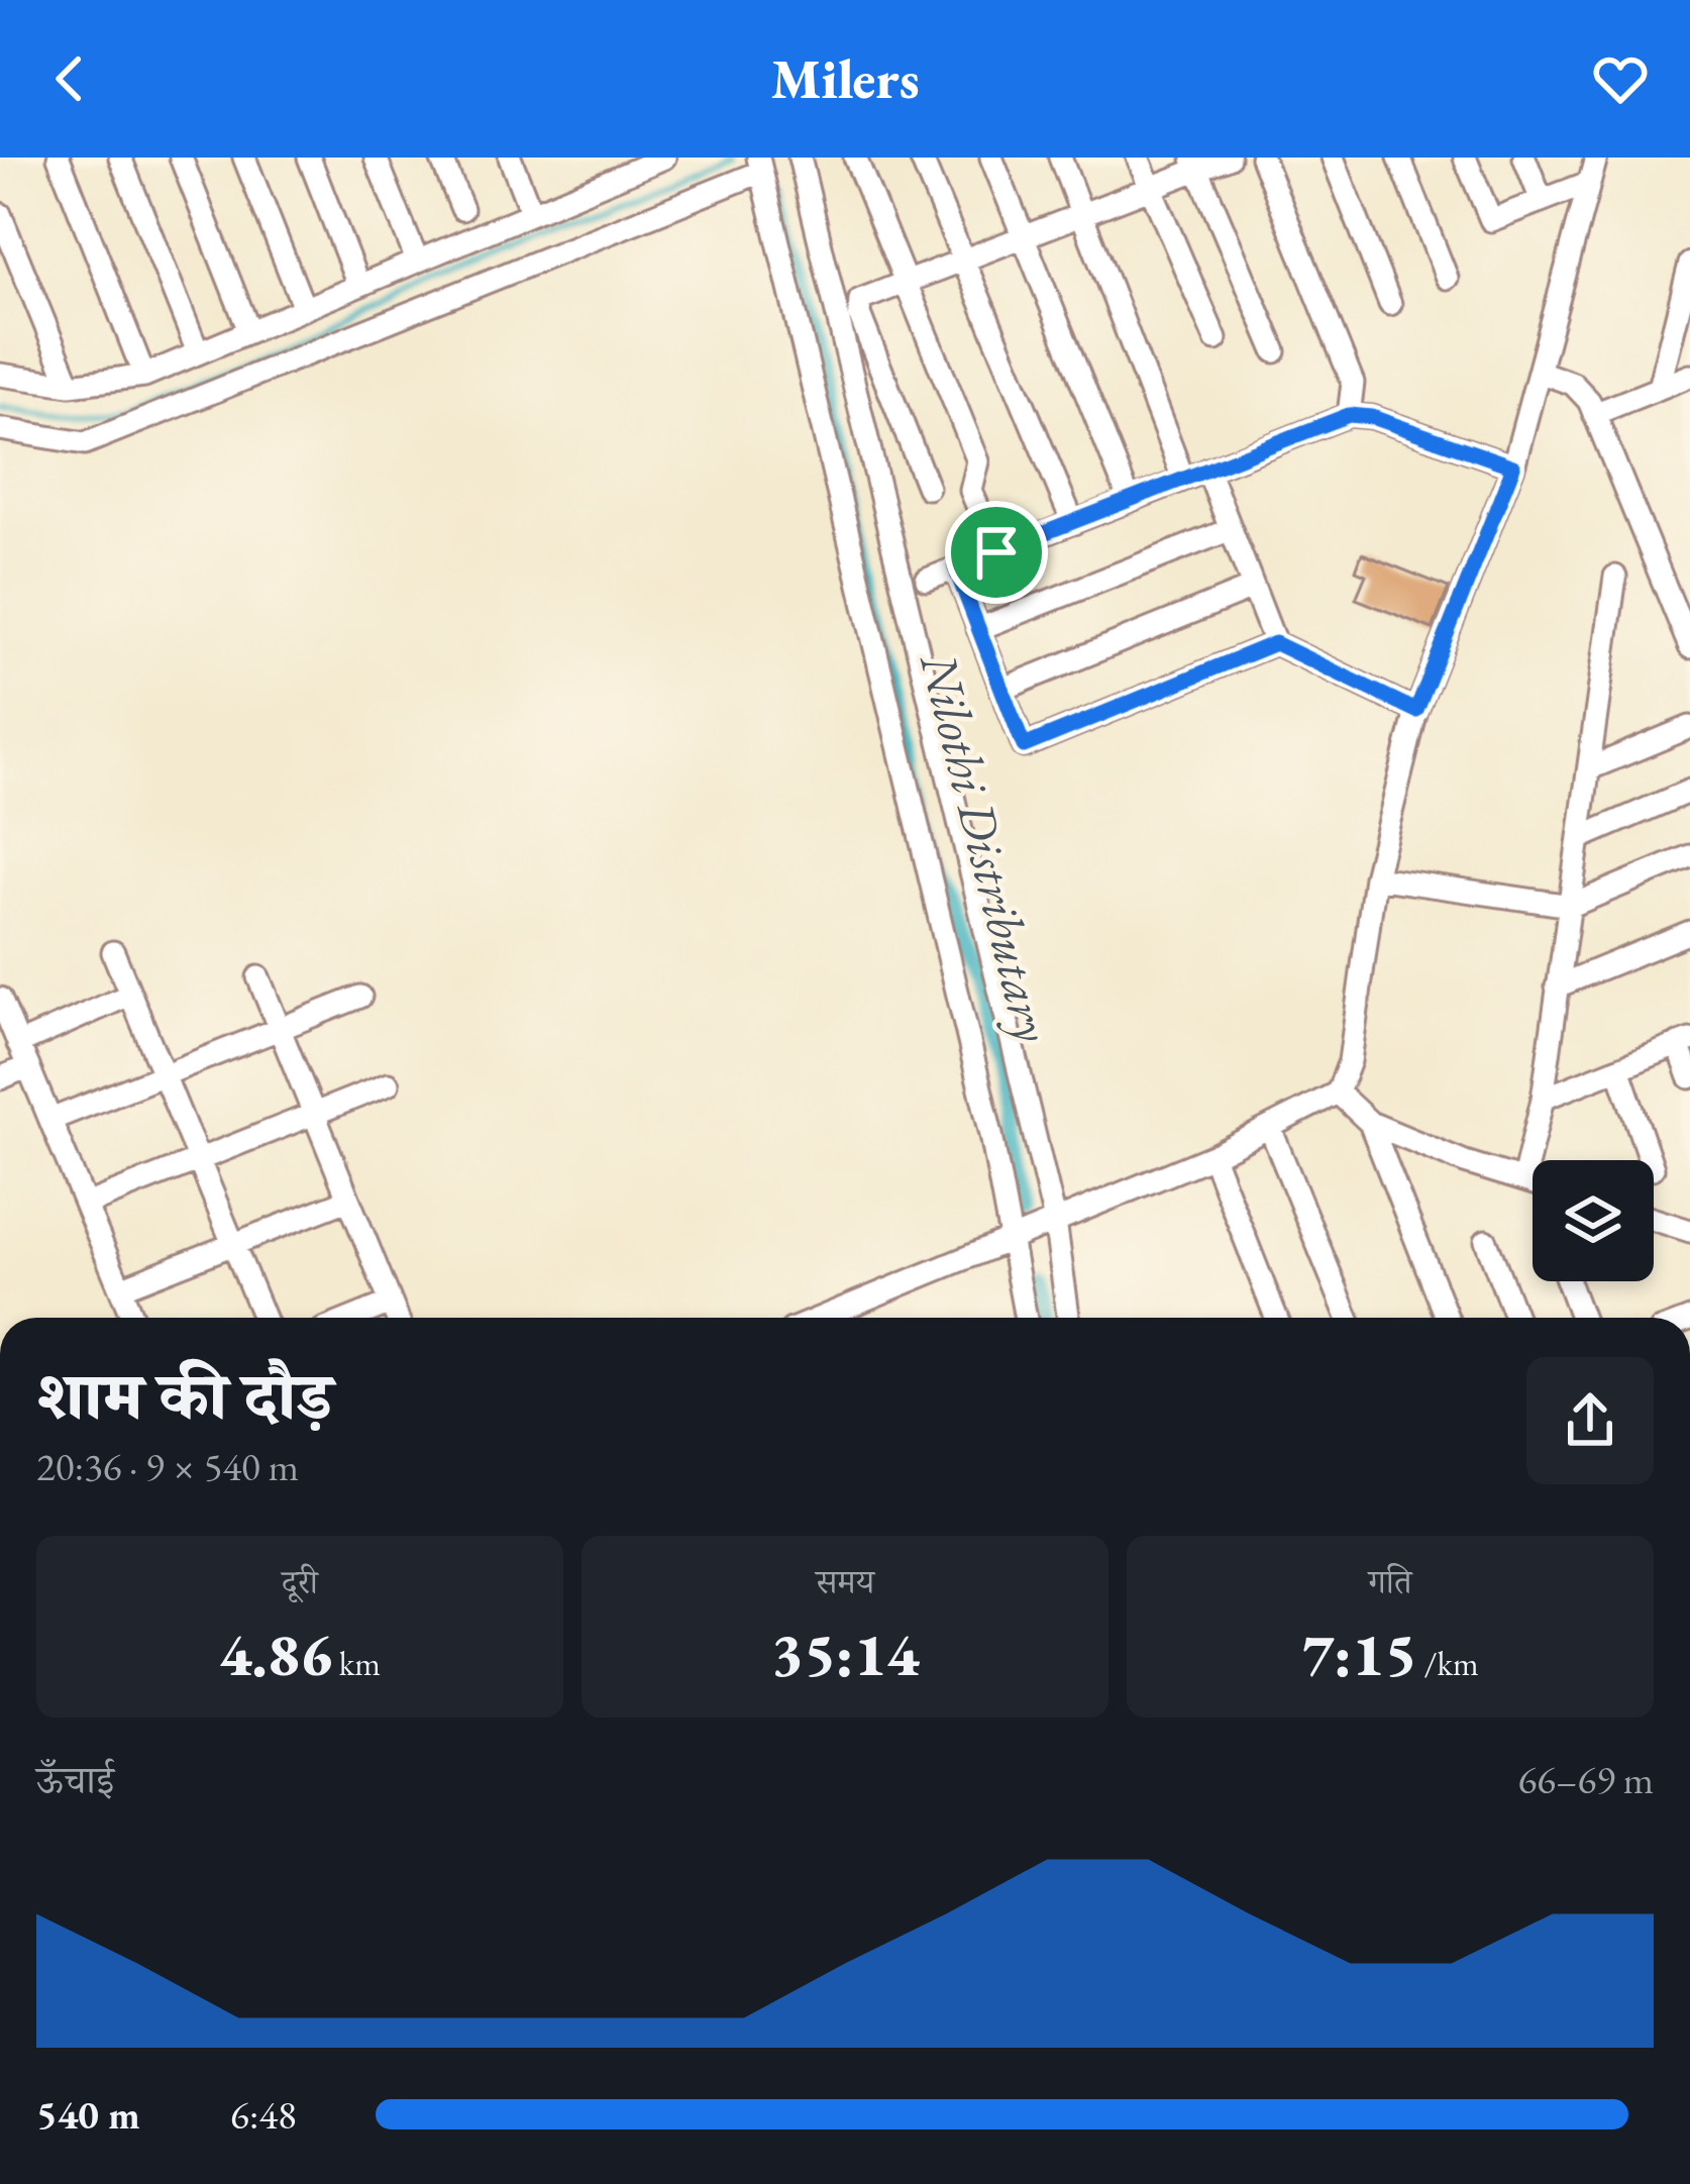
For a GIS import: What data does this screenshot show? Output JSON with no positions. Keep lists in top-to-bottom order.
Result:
{
  "water": ["Nilothi Distributary"],
  "page": {
    "header": "Milers",
    "heading": ["शाम की दौड़", "20:36 · 9 × 540 m"],
    "stats": [
      ["दूरी", "4.86 km"],
      ["समय", "35:14"],
      ["गति", "7:15 /km"]
    ],
    "chart": ["ऊँचाई", "66–69 m"],
    "list": [
      {
        "name": "540 m",
        "note": "6:48"
      }
    ]
  }
}
